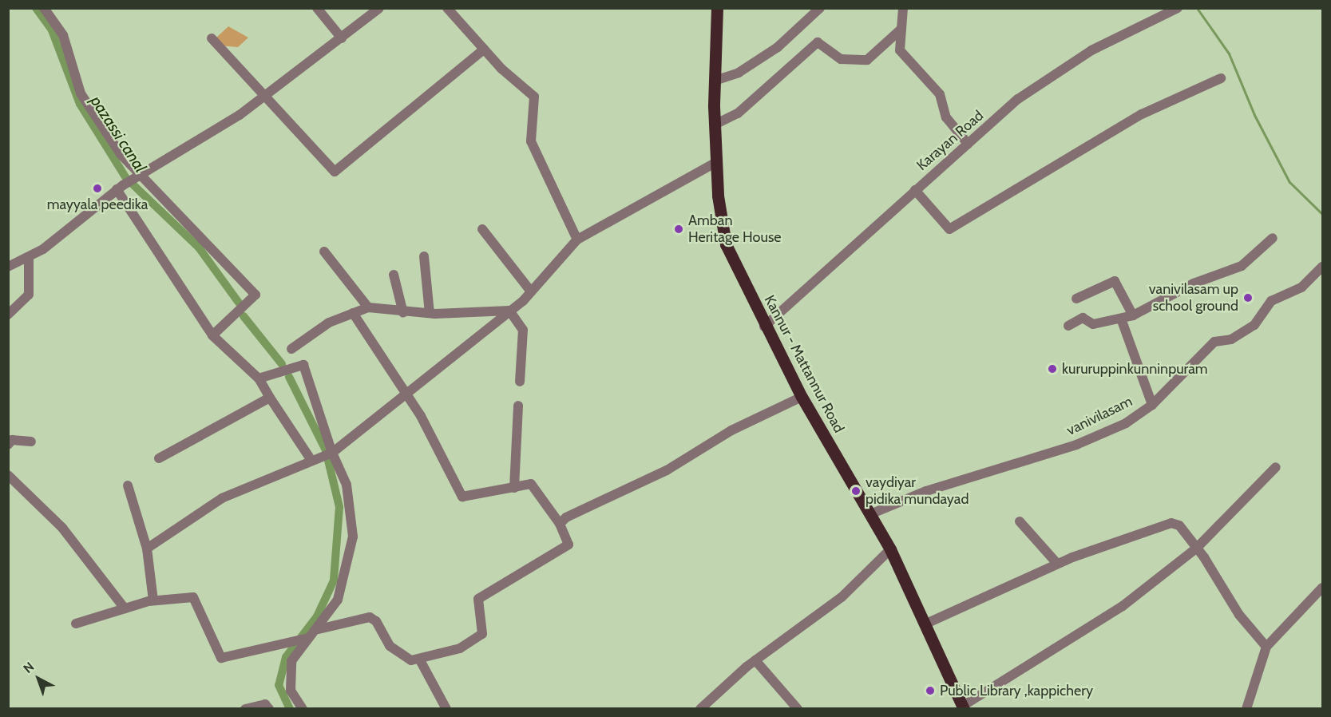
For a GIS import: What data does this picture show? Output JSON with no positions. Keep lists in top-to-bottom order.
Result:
{
  "streets": {
    "main road": ["Kannur - Mattannur Road"],
    "street": ["Karayan Road", "vanivilasam"]
  },
  "crossings": [
    ["Karayan Road", "Kannur - Mattannur Road"],
    ["Kannur - Mattannur Road", "vanivilasam"]
  ],
  "water": ["pazassi canal"],
  "places": [
    "mayyala peedika",
    "Amban Heritage House",
    "vanivilasam up school ground",
    "kururuppinkunninpuram",
    "vaydiyar pidika mundayad",
    "Public Library ,kappichery"
  ],
  "north": "top left"
}
